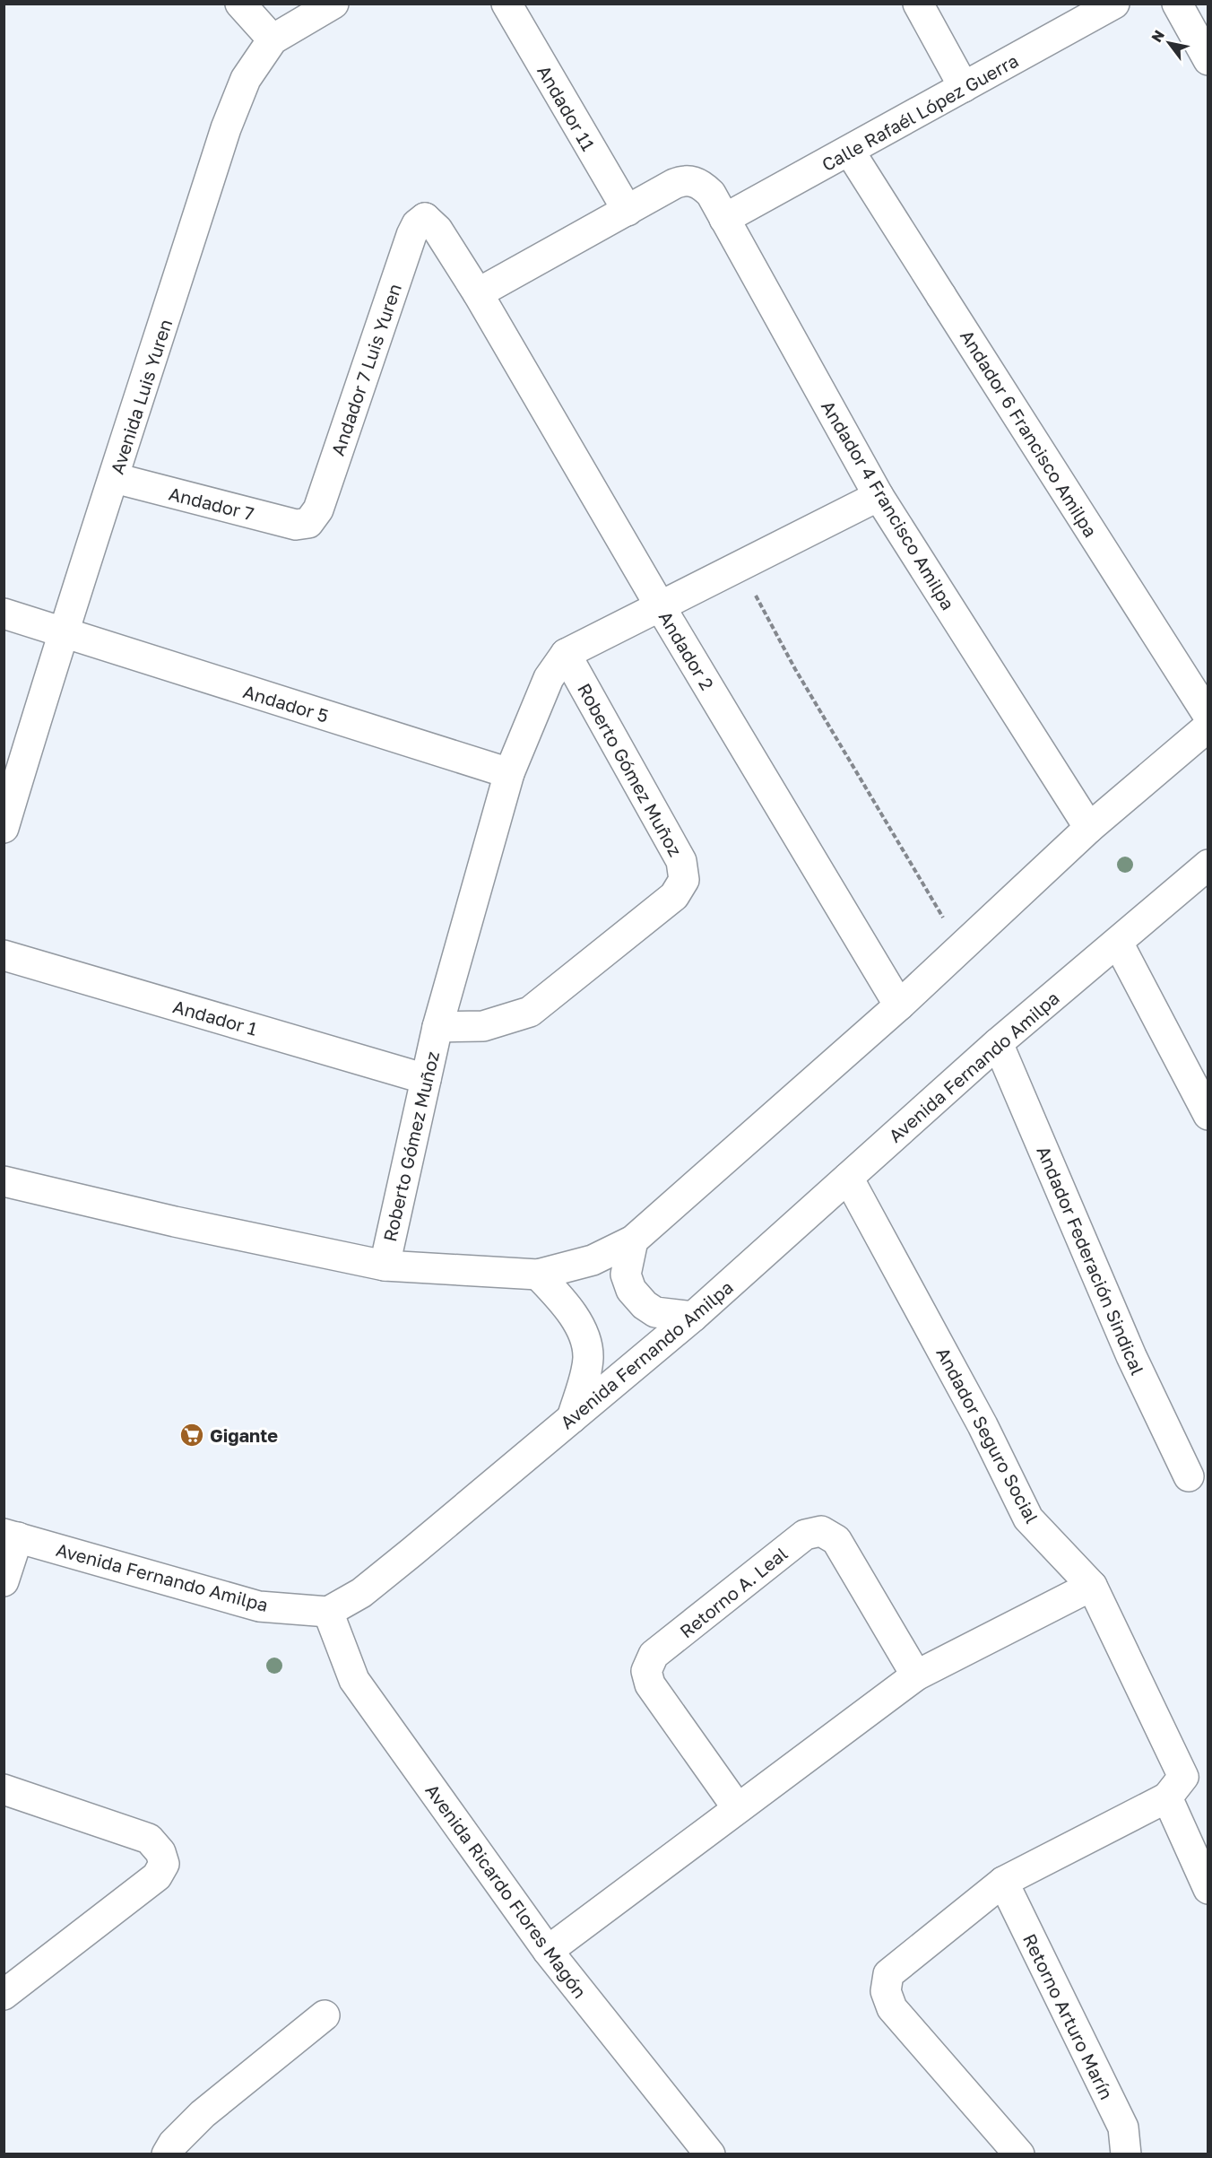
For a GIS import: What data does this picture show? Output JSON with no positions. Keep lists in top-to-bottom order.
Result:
{
  "streets": {
    "street": [
      "Andador 11",
      "Calle Rafaél López Guerra",
      "Andador 7 Luis Yuren",
      "Avenida Luis Yuren",
      "Andador 6 Francisco Amilpa",
      "Andador 7",
      "Andador 4 Francisco Amilpa",
      "Andador 2",
      "Andador 5",
      "Roberto Gómez Muñoz",
      "Andador 1",
      "Avenida Fernando Amilpa",
      "Andador Federación Sindical",
      "Andador Seguro Social",
      "Retorno A. Leal",
      "Avenida Ricardo Flores Magón",
      "Retorno Arturo Marín"
    ]
  },
  "crossings": [
    ["Andador 11", "Andador 4 Francisco Amilpa"],
    ["Calle Rafaél López Guerra", "Andador 6 Francisco Amilpa"],
    ["Calle Rafaél López Guerra", "Andador 4 Francisco Amilpa"],
    ["Andador 7 Luis Yuren", "Andador 7"],
    ["Andador 7 Luis Yuren", "Andador 2"],
    ["Avenida Luis Yuren", "Andador 7"],
    ["Avenida Luis Yuren", "Andador 5"],
    ["Andador 4 Francisco Amilpa", "Roberto Gómez Muñoz"],
    ["Andador 2", "Roberto Gómez Muñoz"],
    ["Andador 5", "Roberto Gómez Muñoz"],
    ["Roberto Gómez Muñoz", "Andador 1"],
    ["Avenida Fernando Amilpa", "Andador Federación Sindical"],
    ["Avenida Fernando Amilpa", "Andador Seguro Social"],
    ["Avenida Fernando Amilpa", "Avenida Ricardo Flores Magón"]
  ],
  "places": {
    "supermarket": ["Gigante"]
  },
  "north": "top left"
}
